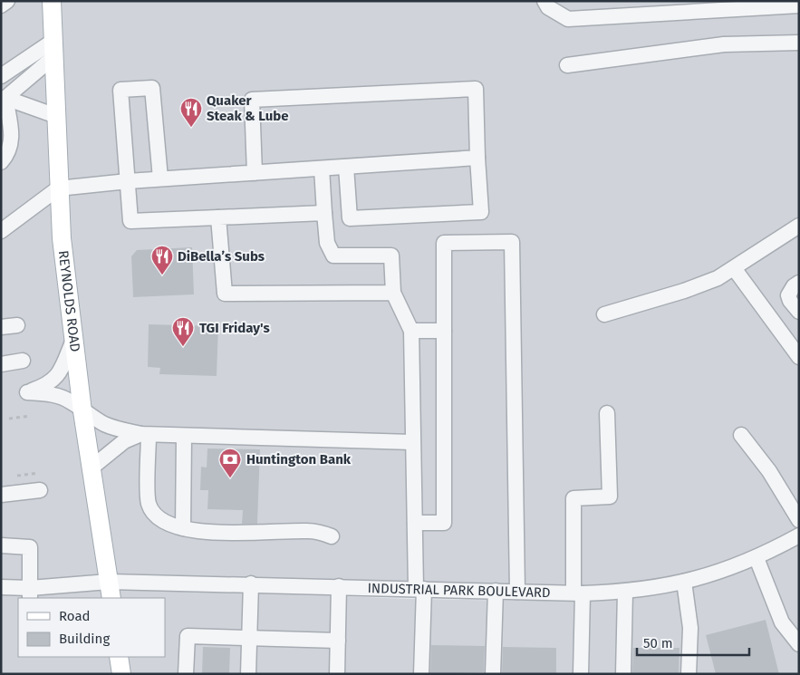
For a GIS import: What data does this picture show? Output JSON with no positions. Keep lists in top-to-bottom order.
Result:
{
  "streets": {
    "main road": ["REYNOLDS ROAD"],
    "street": ["INDUSTRIAL PARK BOULEVARD"]
  },
  "crossings": [
    ["REYNOLDS ROAD", "INDUSTRIAL PARK BOULEVARD"]
  ],
  "places": {
    "restaurant": ["Quaker Steak & Lube", "DiBella’s Subs", "TGI Friday's"],
    "bank": ["Huntington Bank"]
  },
  "legend": ["Road", "Building"],
  "scale_bar": "50 m"
}
